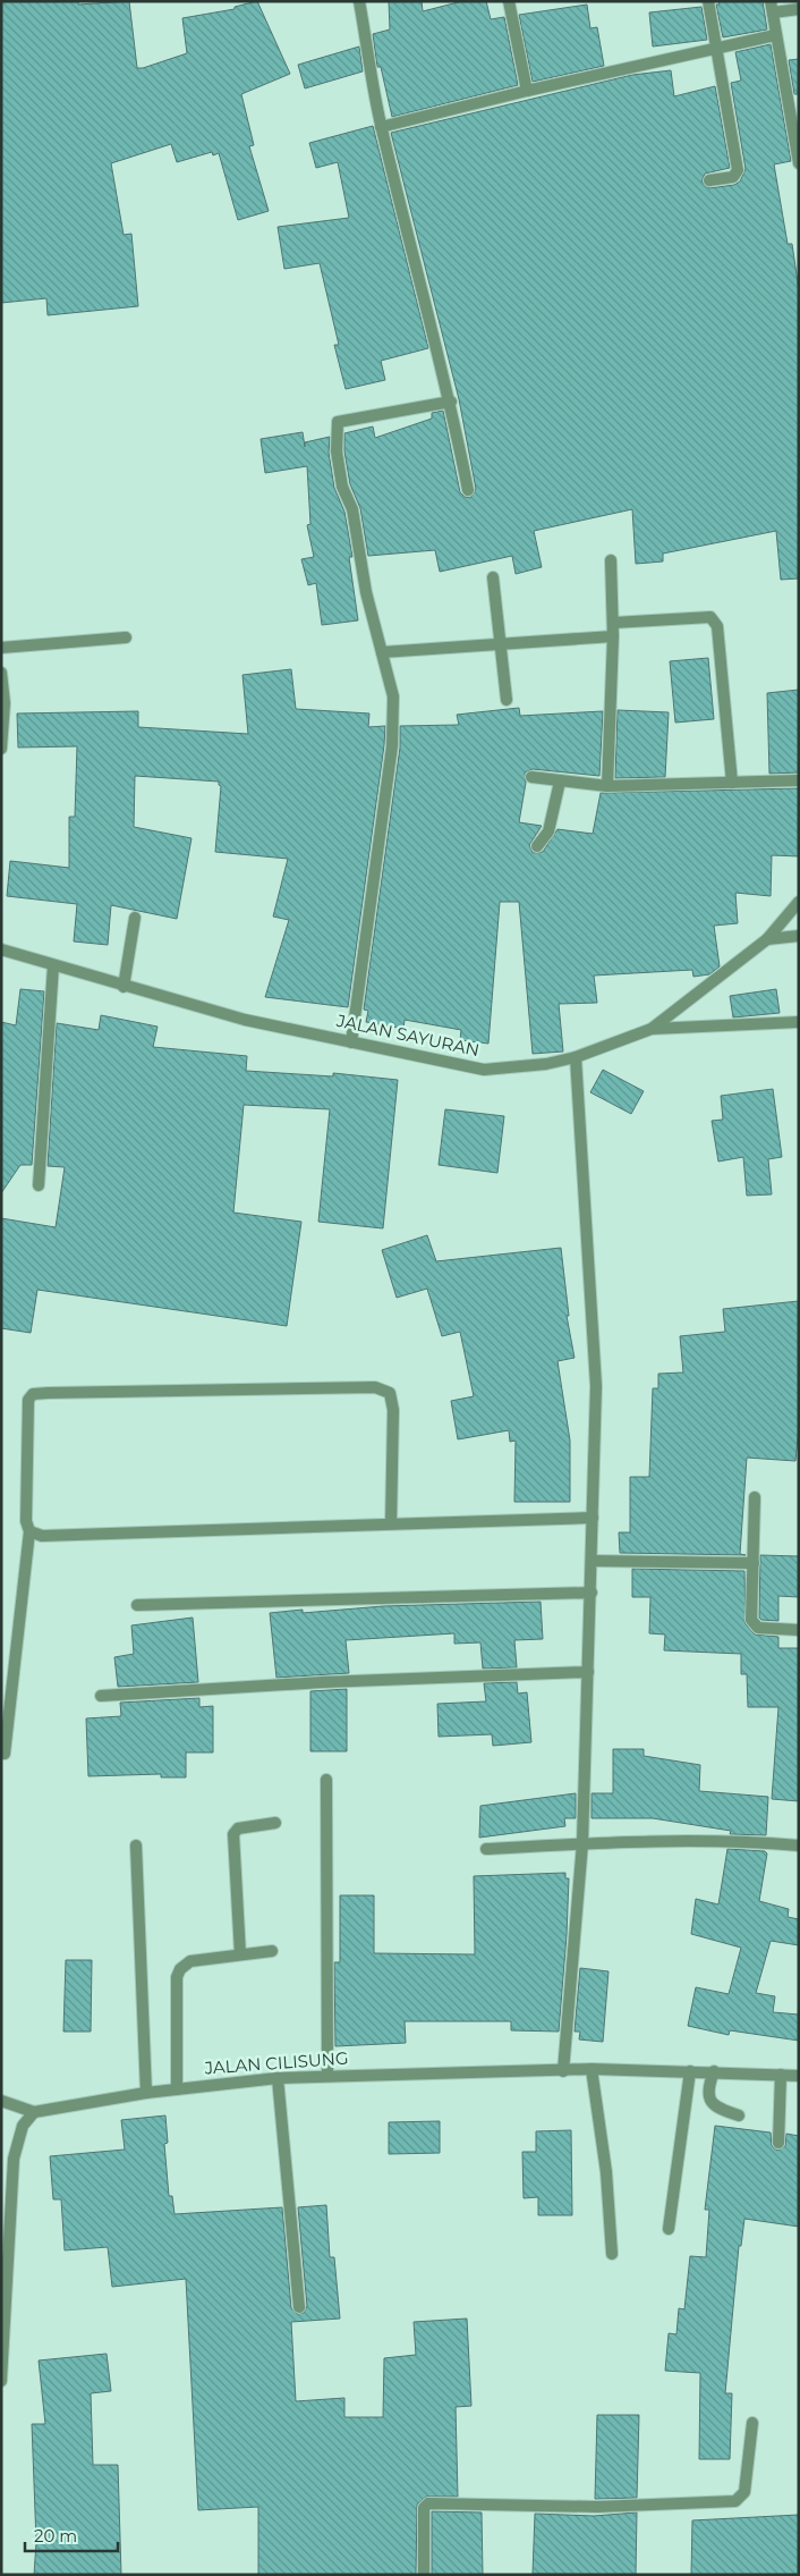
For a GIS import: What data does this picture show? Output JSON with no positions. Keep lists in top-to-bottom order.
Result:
{
  "streets": {
    "street": ["JALAN SAYURAN", "JALAN CILISUNG"]
  },
  "scale_bar": "20 m"
}
